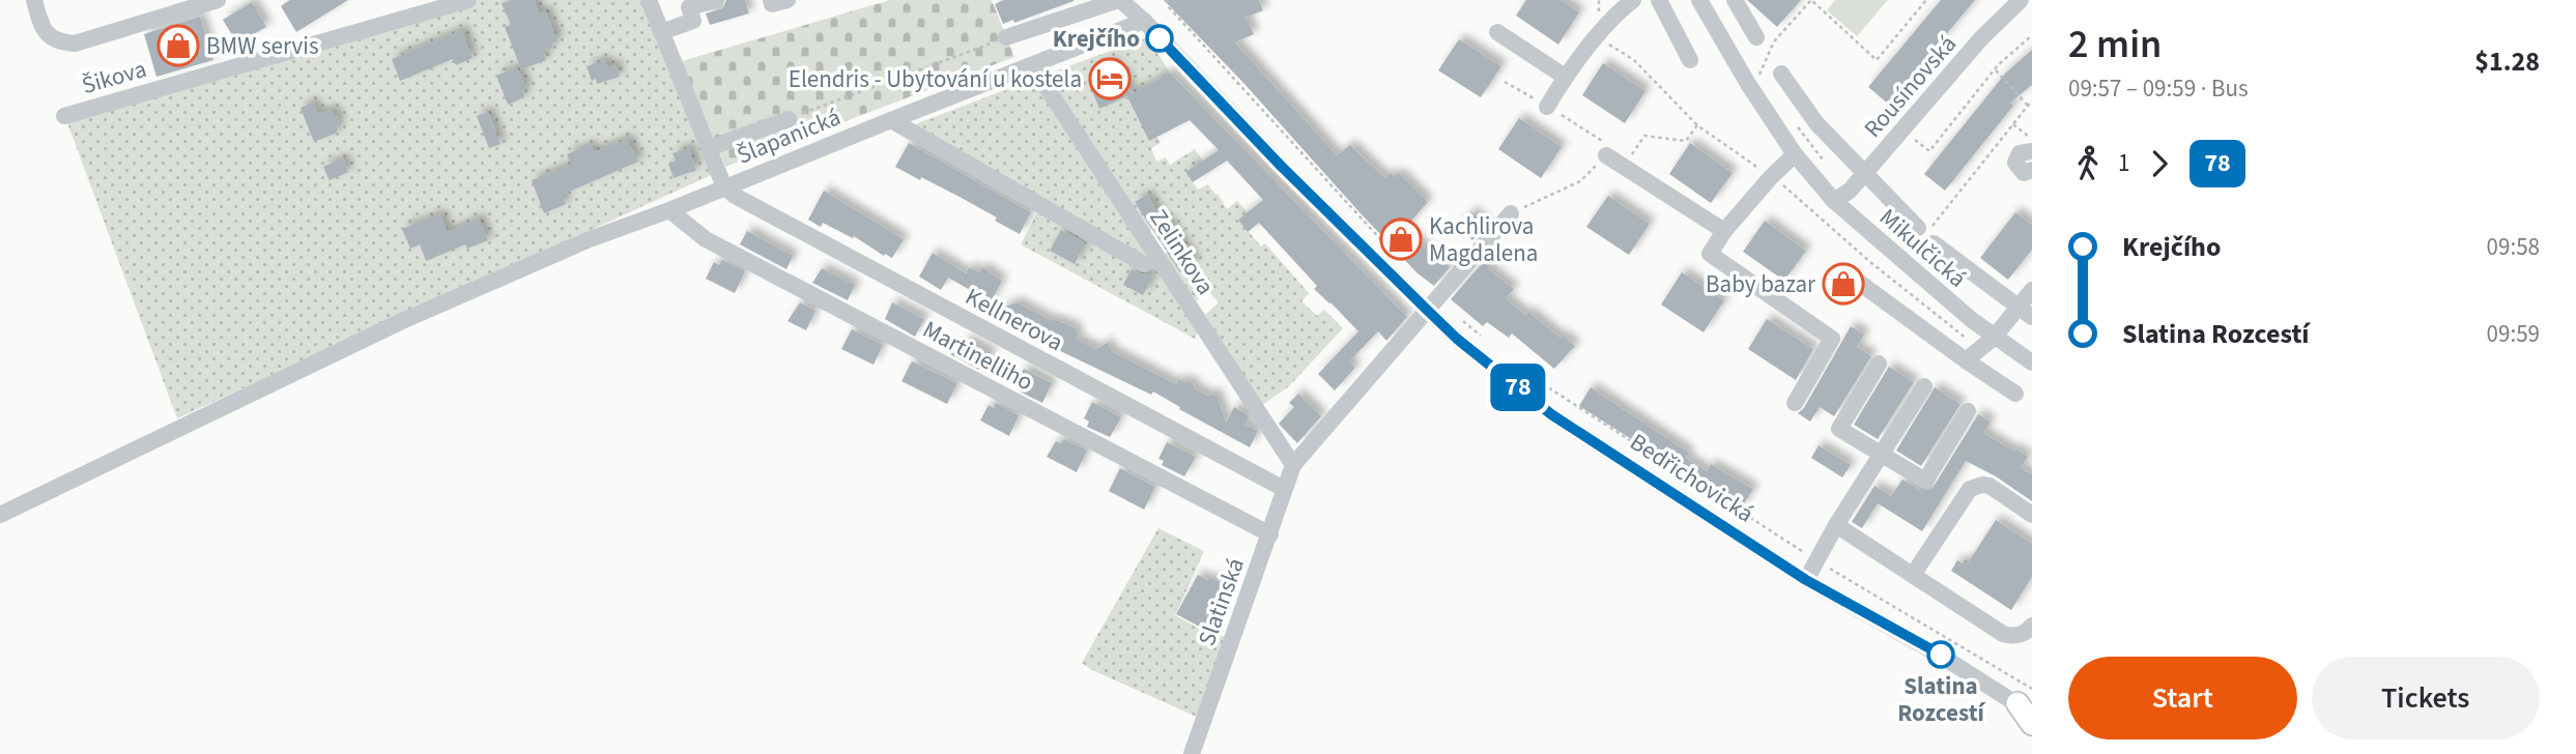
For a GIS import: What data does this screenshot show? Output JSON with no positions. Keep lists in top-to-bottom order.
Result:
{
  "streets": {
    "street": [
      "Šikova",
      "Rousínovská",
      "Šlapanická",
      "Mikulčická",
      "Zelinkova",
      "Kellnerova",
      "Martinelliho",
      "Bedřichovická",
      "Slatinská"
    ]
  },
  "crossings": [
    ["Rousínovská", "Mikulčická"],
    ["Šlapanická", "Zelinkova"],
    ["Šlapanická", "Kellnerova"],
    ["Šlapanická", "Martinelliho"],
    ["Zelinkova", "Slatinská"],
    ["Kellnerova", "Slatinská"],
    ["Martinelliho", "Slatinská"],
    ["Bedřichovická", "Slatinská"]
  ],
  "places": {
    "other": ["Krejčího", "Slatina Rozcestí"],
    "shop": ["BMW servis", "Kachlirova Magdalena", "Baby bazar"],
    "hotel": ["Elendris - Ubytování u kostela"]
  },
  "lines": ["bus line 78"],
  "page": {
    "on_map": "78",
    "heading": ["2 min", "09:57 – 09:59 · Bus", "$1.28"],
    "legs": ["1", "78"],
    "list": [
      {
        "name": "Krejčího",
        "value": "09:58"
      },
      {
        "name": "Slatina Rozcestí",
        "value": "09:59"
      }
    ],
    "buttons": ["Start", "Tickets"]
  }
}
